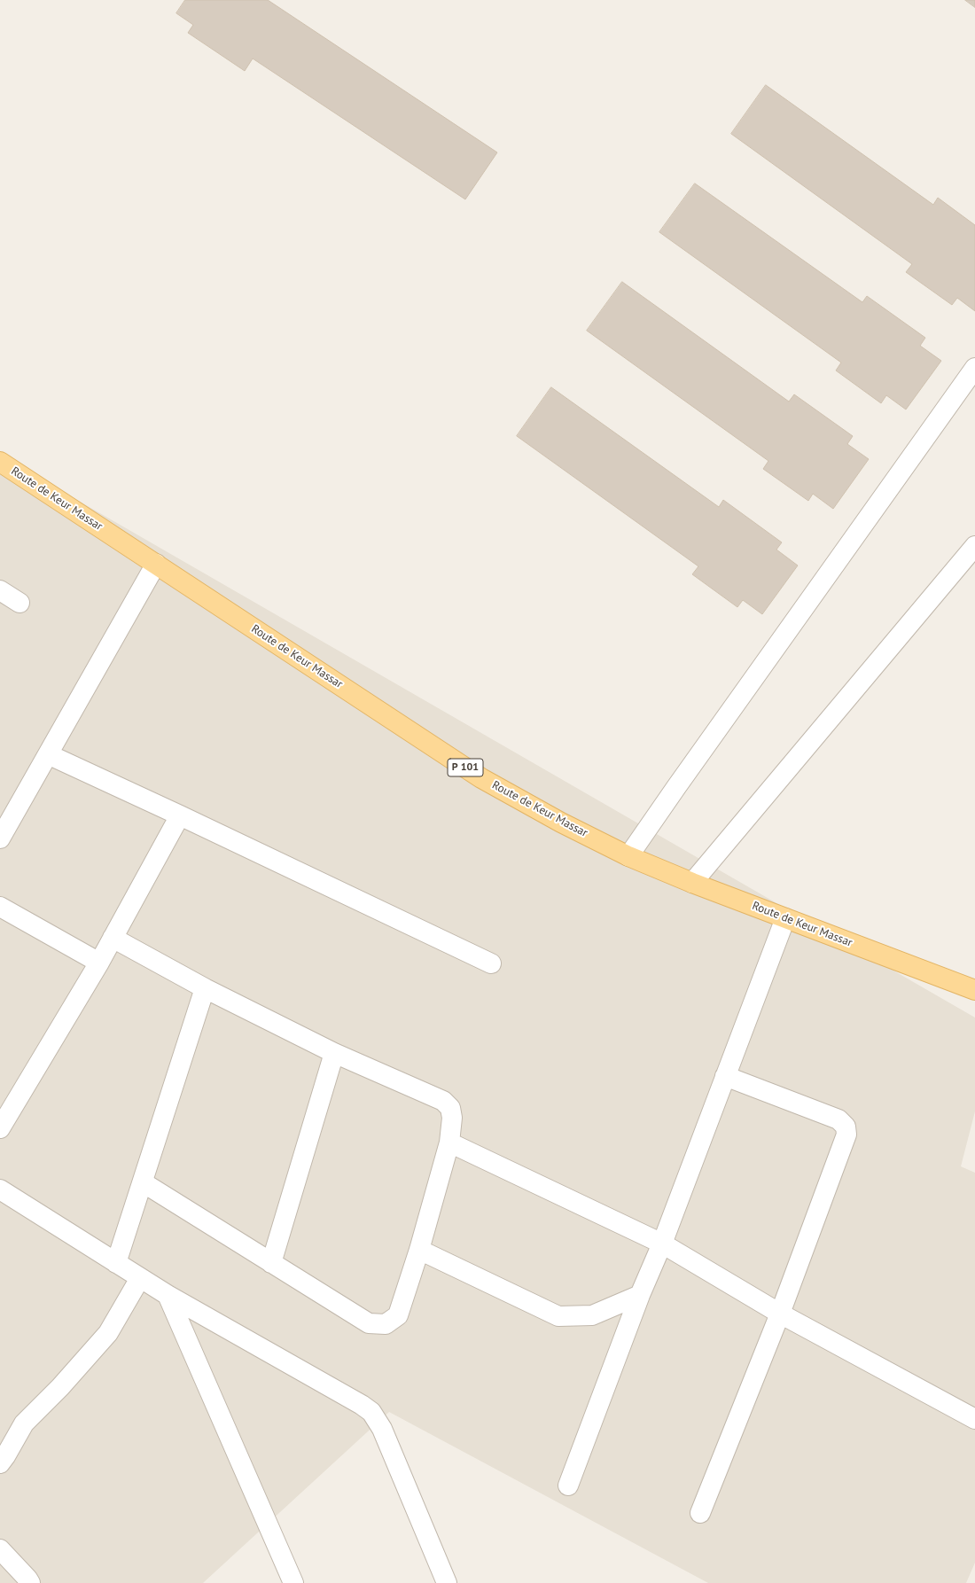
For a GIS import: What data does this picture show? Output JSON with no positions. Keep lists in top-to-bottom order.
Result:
{
  "streets": {
    "main road": ["Route de Keur Massar", "P 101"]
  }
}
